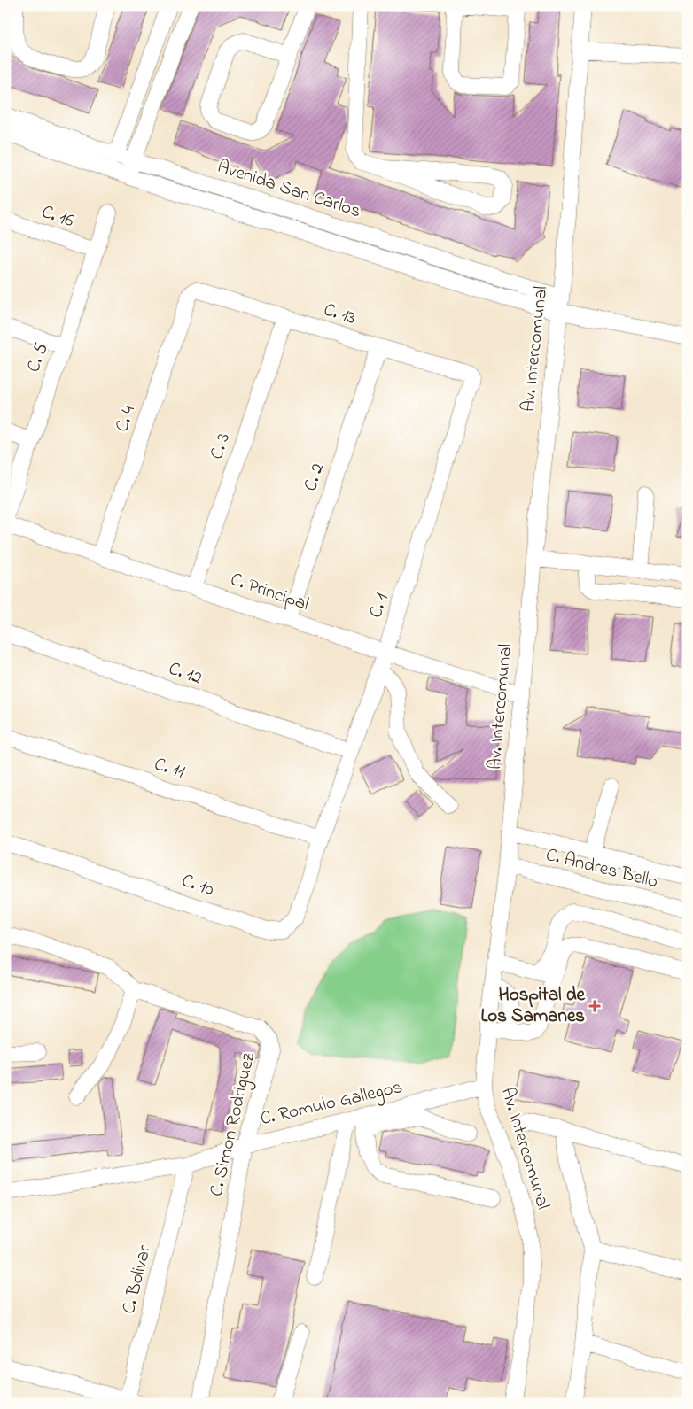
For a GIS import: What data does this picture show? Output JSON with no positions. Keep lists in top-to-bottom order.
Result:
{
  "streets": {
    "street": [
      "Avenida San Carlos",
      "C. 16",
      "C. 13",
      "Av. Intercomunal",
      "C. 5",
      "C. 4",
      "C. 3",
      "C. 2",
      "C. Principal",
      "C. 1",
      "C. 12",
      "C. 11",
      "C. Andres Bello",
      "C. 10",
      "C. Romulo Gallegos",
      "C. Simon Rodriguez",
      "C. Bolivar"
    ]
  },
  "crossings": [
    ["Avenida San Carlos", "Av. Intercomunal"],
    ["C. 16", "C. 5"],
    ["C. 13", "C. 4"],
    ["C. 13", "C. 3"],
    ["C. 13", "C. 2"],
    ["C. 13", "C. 1"],
    ["Av. Intercomunal", "C. Principal"],
    ["Av. Intercomunal", "C. Andres Bello"],
    ["Av. Intercomunal", "C. Romulo Gallegos"],
    ["C. 4", "C. Principal"],
    ["C. 3", "C. Principal"],
    ["C. 2", "C. Principal"],
    ["C. Principal", "C. 1"],
    ["C. 1", "C. 12"],
    ["C. 1", "C. 11"],
    ["C. 1", "C. 10"],
    ["C. 11", "C. 10"],
    ["C. Romulo Gallegos", "C. Simon Rodriguez"],
    ["C. Romulo Gallegos", "C. Bolivar"]
  ],
  "places": {
    "health": ["Hospital de Los Samanes"]
  }
}
